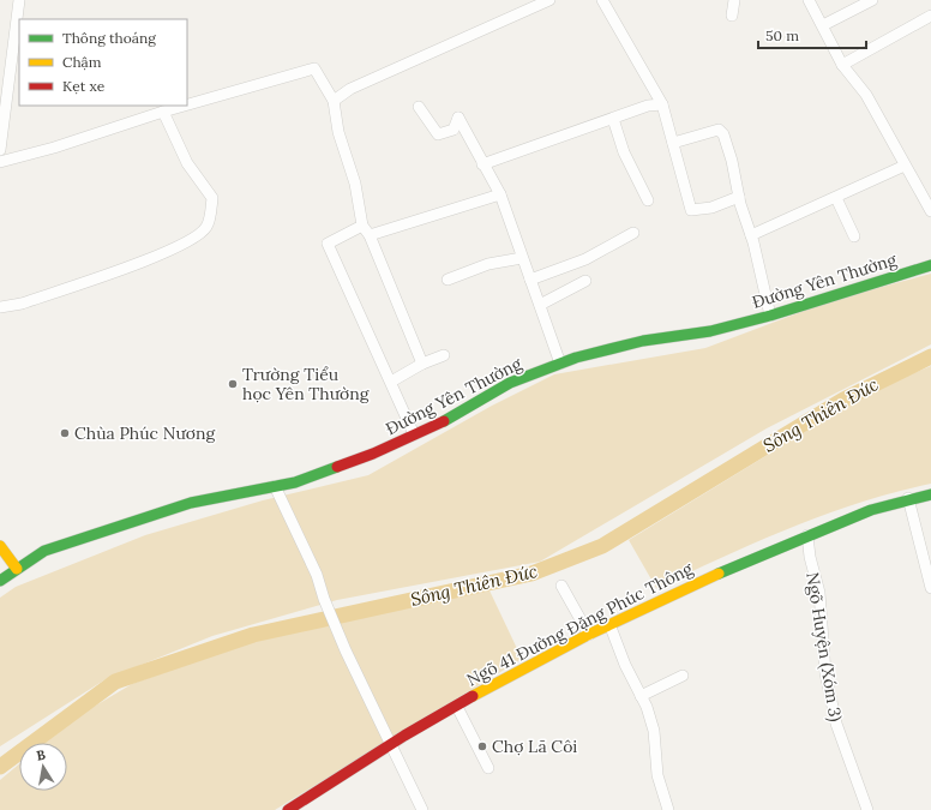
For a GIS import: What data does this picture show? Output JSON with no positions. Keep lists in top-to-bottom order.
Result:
{
  "streets": {
    "main road": ["Đường Yên Thường", "Ngõ 41 Đường Đặng Phúc Thông"],
    "street": ["Ngõ Huyện (Xóm 3)"]
  },
  "crossings": [
    ["Ngõ 41 Đường Đặng Phúc Thông", "Ngõ Huyện (Xóm 3)"]
  ],
  "water": ["Sông Thiên Đức"],
  "places": ["Trường Tiểu học Yên Thường", "Chùa Phúc Nương", "Chợ Lã Côi"],
  "legend": ["Thông thoáng", "Chậm", "Kẹt xe"],
  "scale_bar": "50 m",
  "north": "top"
}
